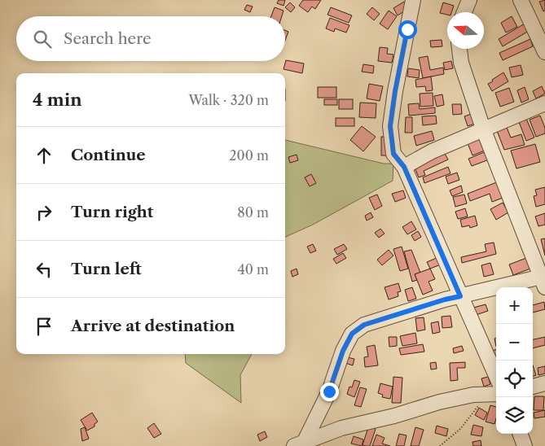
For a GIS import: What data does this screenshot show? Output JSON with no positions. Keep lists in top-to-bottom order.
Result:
{
  "north": "left",
  "page": {
    "search": "Search here",
    "heading": ["4 min", "Walk · 320 m"],
    "list": [
      ["Continue", "200 m"],
      ["Turn right", "80 m"],
      ["Turn left", "40 m"],
      "Arrive at destination"
    ],
    "map_buttons": ["+", "−"]
  }
}
